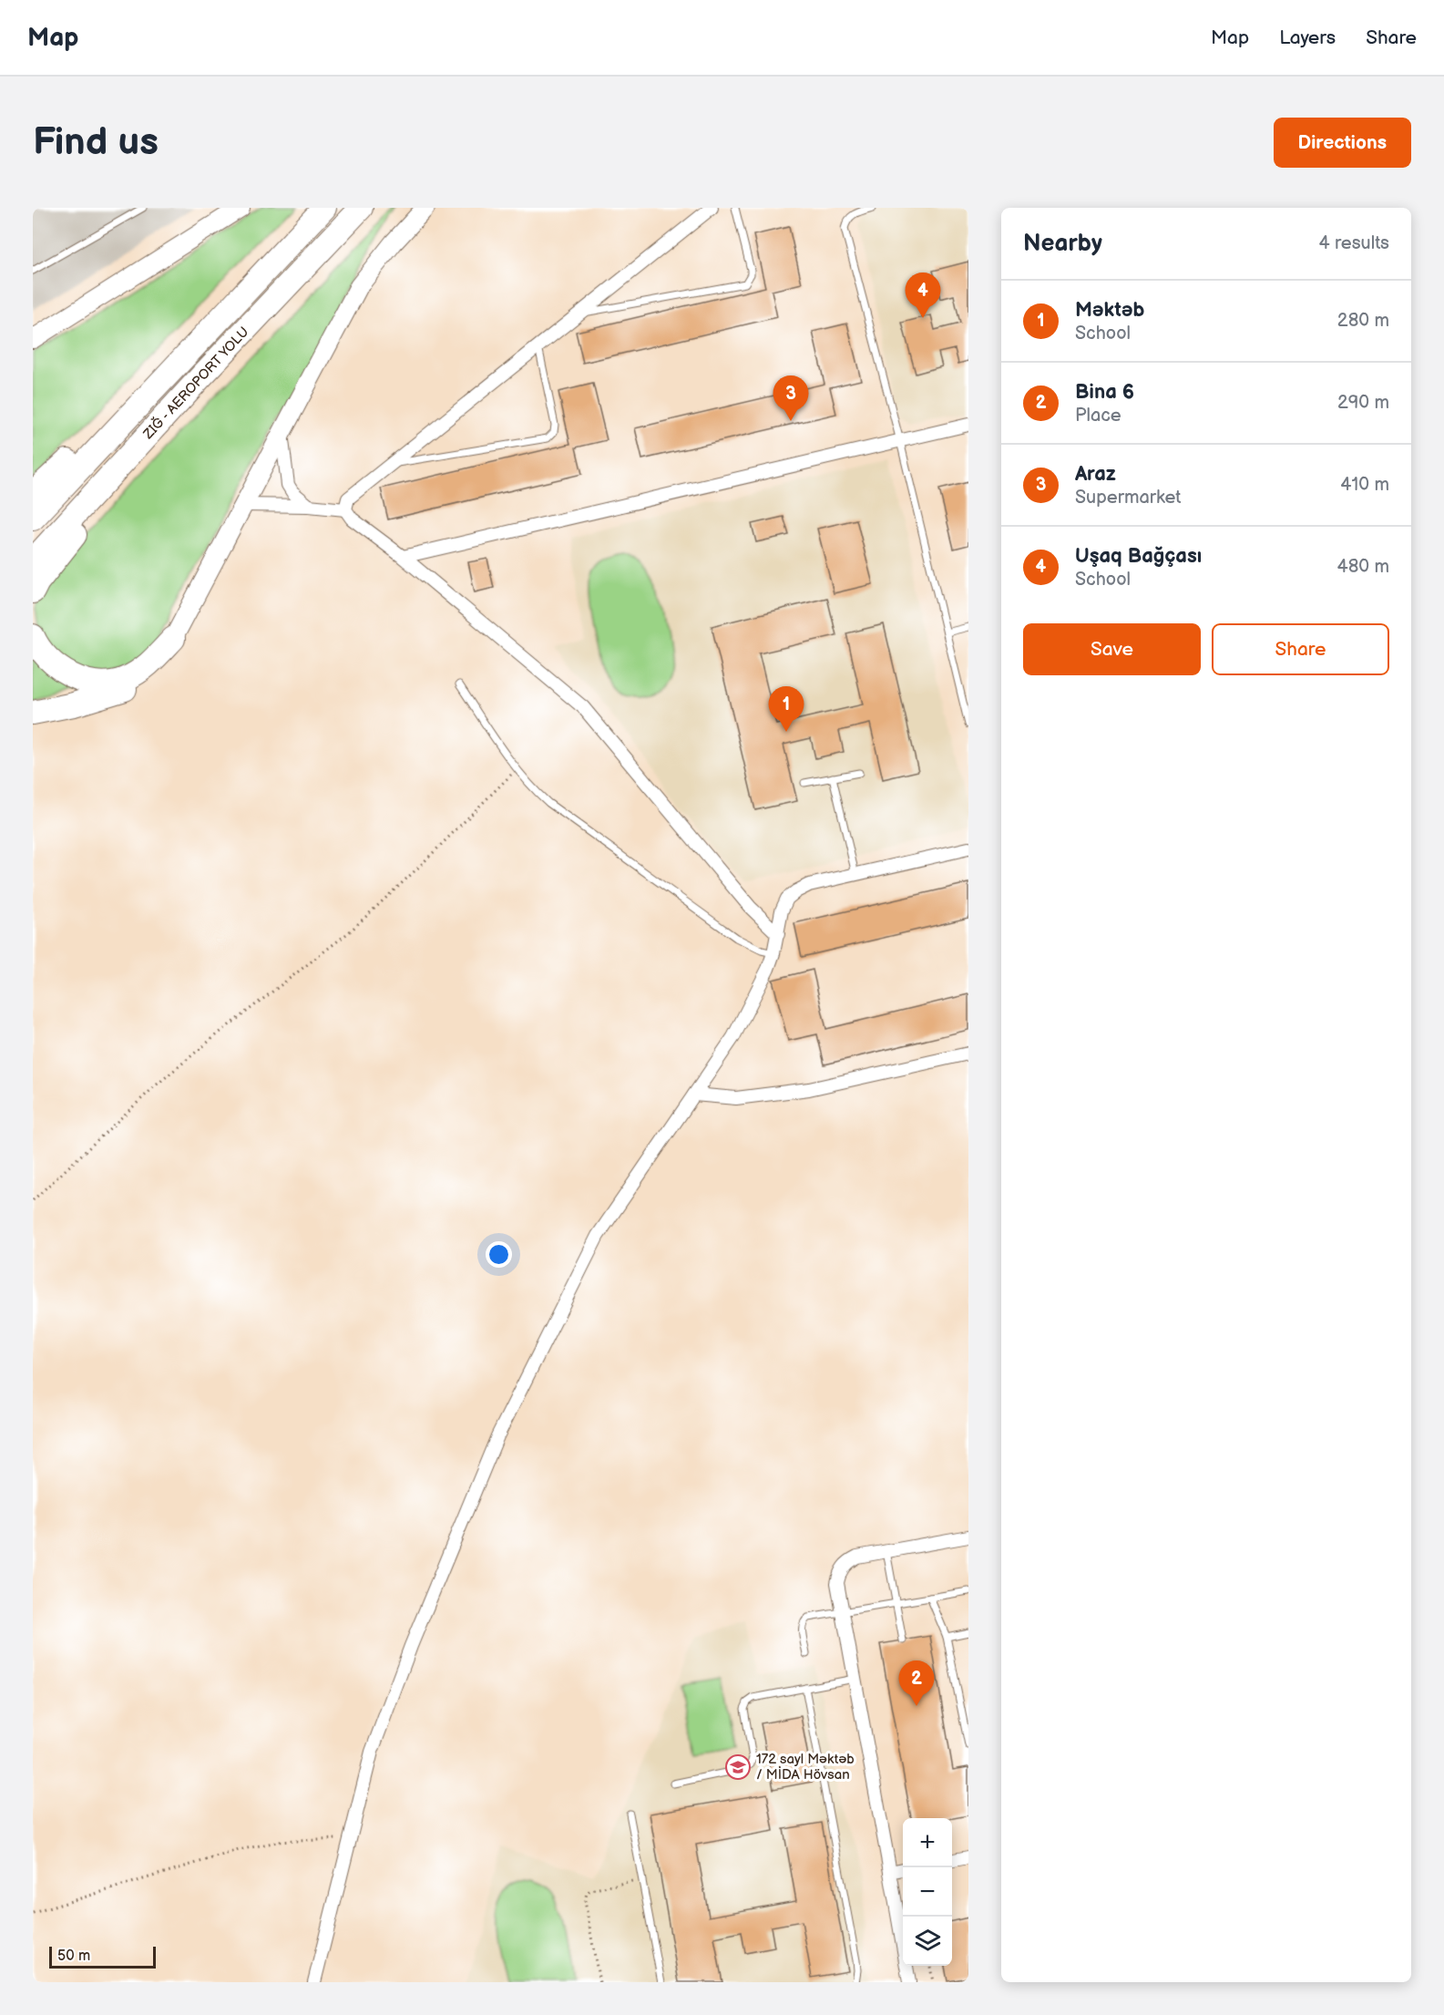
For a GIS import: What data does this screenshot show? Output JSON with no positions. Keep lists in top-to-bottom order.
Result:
{
  "places": {
    "school or university": ["172 sayl Məktəb / MİDA Hövsan"]
  },
  "scale_bar": "50 m",
  "page": {
    "header": "Map",
    "nav": ["Map", "Layers", "Share"],
    "buttons": [
      "Directions",
      ["Save", "Share"]
    ],
    "title": "Find us",
    "heading": ["Nearby", "4 results"],
    "pins": [
      "4",
      "3",
      "1",
      "2"
    ],
    "list": [
      {
        "mark": "1",
        "name": "Məktəb",
        "note": "School",
        "value": "280 m"
      },
      {
        "mark": "2",
        "name": "Bina 6",
        "note": "Place",
        "value": "290 m"
      },
      {
        "mark": "3",
        "name": "Araz",
        "note": "Supermarket",
        "value": "410 m"
      },
      {
        "mark": "4",
        "name": "Uşaq Bağçası",
        "note": "School",
        "value": "480 m"
      }
    ],
    "map_buttons": ["+", "−"],
    "scale": "50 m"
  }
}
